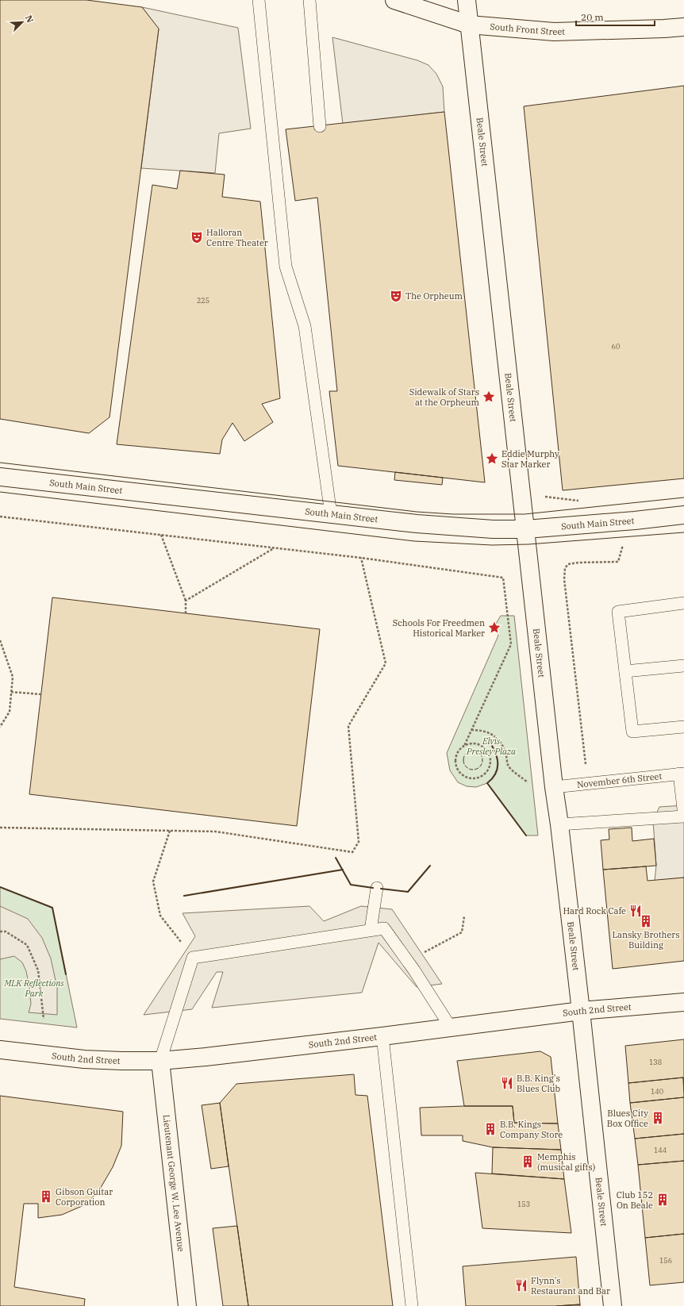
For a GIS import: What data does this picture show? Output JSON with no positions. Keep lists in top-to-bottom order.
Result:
{
  "streets": {
    "main road": [
      "South Front Street",
      "Beale Street",
      "South Main Street",
      "South 2nd Street",
      "Lieutenant George W. Lee Avenue"
    ],
    "lane": ["November 6th Street"]
  },
  "crossings": [
    ["South Front Street", "Beale Street"],
    ["Beale Street", "South Main Street"],
    ["Beale Street", "November 6th Street"],
    ["Beale Street", "South 2nd Street"],
    ["South 2nd Street", "Lieutenant George W. Lee Avenue"]
  ],
  "parks": ["Elvis Presley Plaza", "MLK Reflections Park"],
  "places": {
    "theatre": ["Halloran Centre Theater", "The Orpheum"],
    "place": ["Sidewalk of Stars at the Orpheum", "Eddie Murphy Star Marker", "Schools For Freedmen Historical Marker"],
    "restaurant": ["Hard Rock Cafe", "B.B. King's Blues Club", "Flynn's Restaurant and Bar"],
    "building": [
      "Lansky Brothers Building",
      "Blues City Box Office",
      "B.B. Kings Company Store",
      "Memphis (musical gifts)",
      "Gibson Guitar Corporation",
      "Club 152 On Beale"
    ]
  },
  "house_numbers": [
    "225",
    "60",
    "138",
    "140",
    "144",
    "153",
    "156"
  ],
  "scale_bar": "20 m",
  "north": "top right"
}
